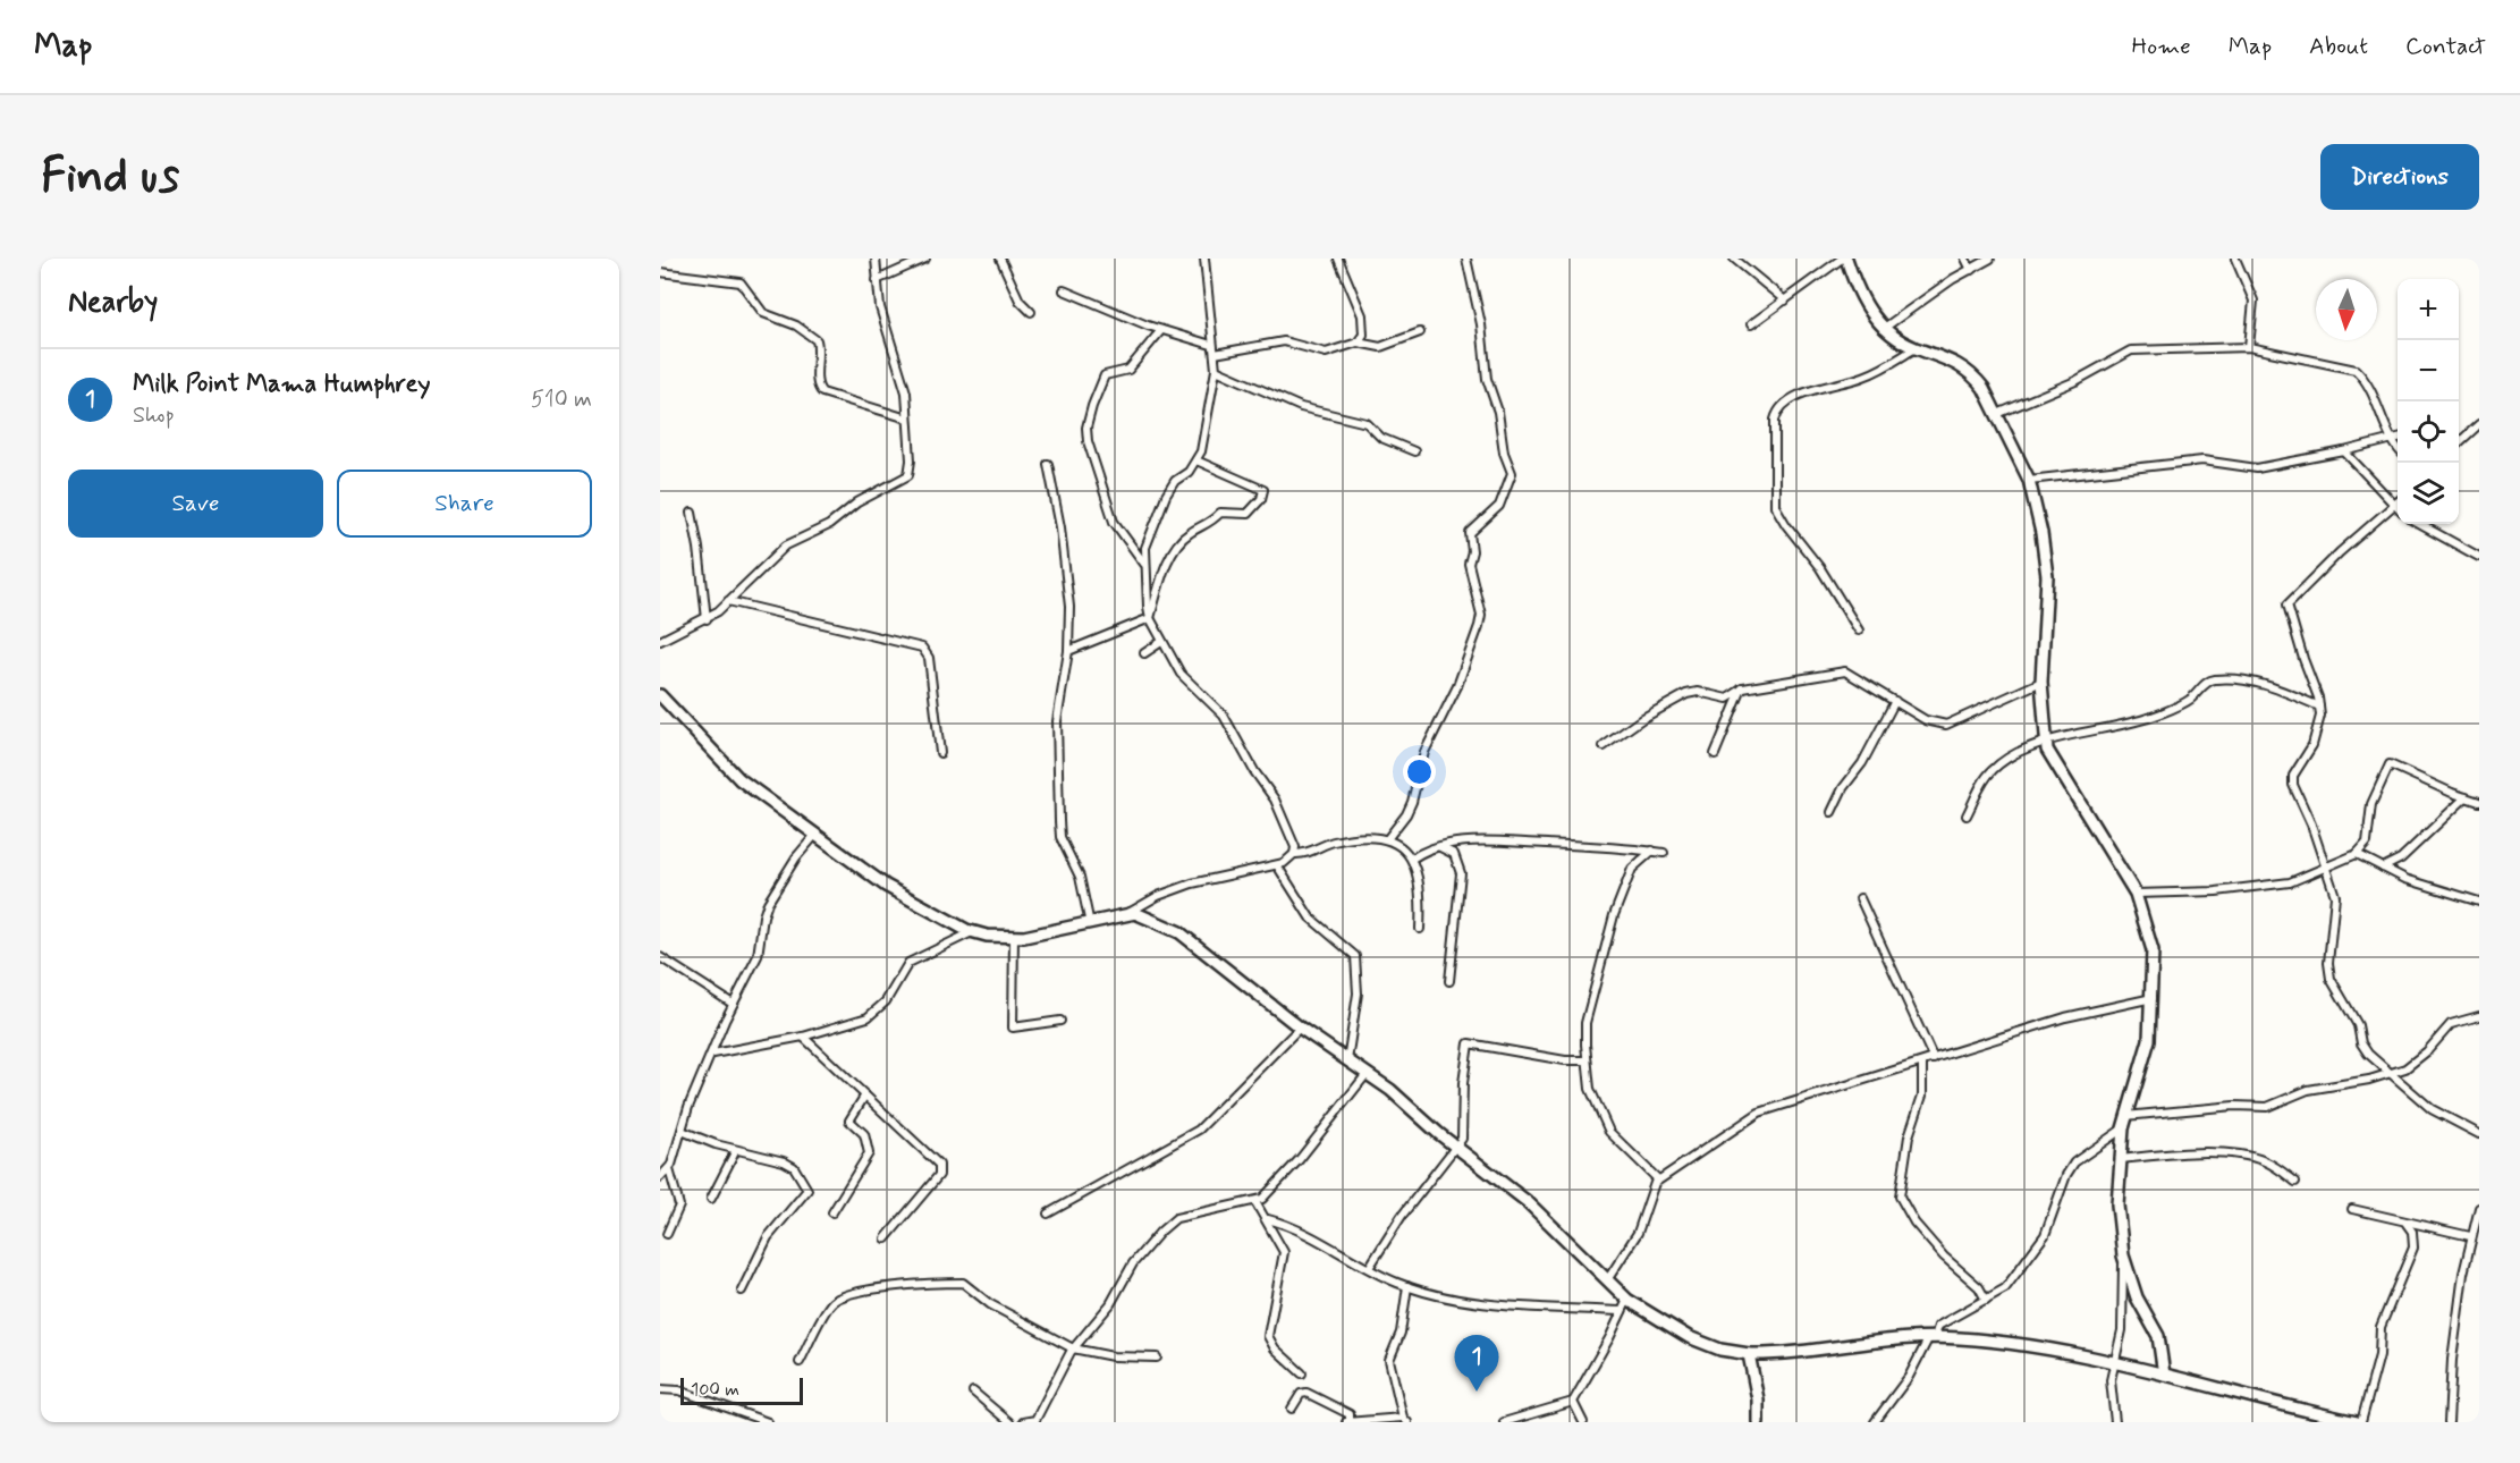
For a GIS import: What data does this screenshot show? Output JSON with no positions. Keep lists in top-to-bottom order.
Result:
{
  "scale_bar": "100 m",
  "north": "bottom",
  "page": {
    "header": "Map",
    "nav": [
      "Home",
      "Map",
      "About",
      "Contact"
    ],
    "buttons": [
      "Directions",
      ["Save", "Share"]
    ],
    "title": "Find us",
    "heading": "Nearby",
    "map_buttons": ["+", "−"],
    "list": [
      {
        "mark": "1",
        "name": "Milk Point Mama Humphrey",
        "note": "Shop",
        "value": "510 m"
      }
    ],
    "pins": "1",
    "scale": "100 m"
  }
}
